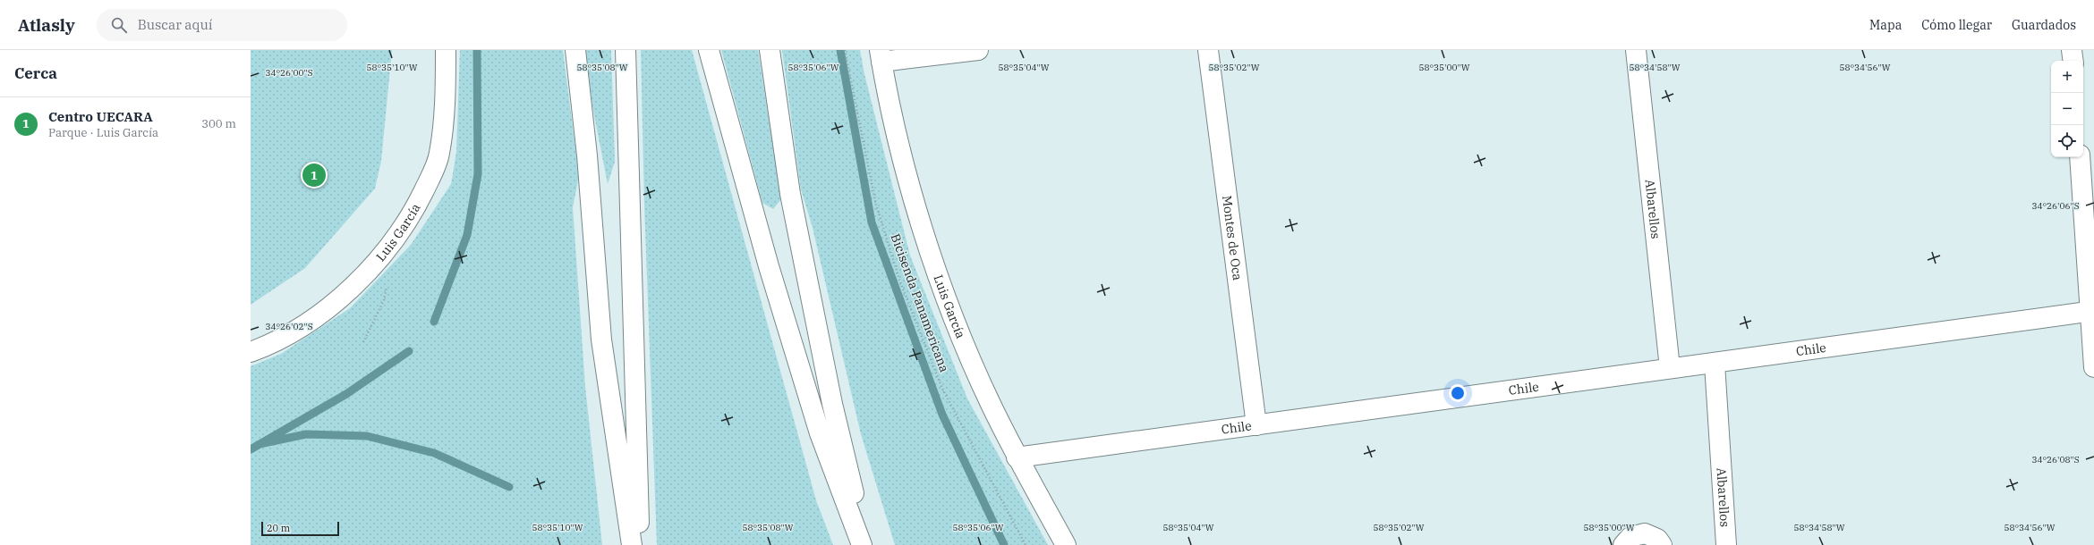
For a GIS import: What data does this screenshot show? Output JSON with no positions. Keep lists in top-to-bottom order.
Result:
{
  "streets": {
    "main road": [
      "Albarellos",
      "Luis García",
      "Montes de Oca",
      "Chile"
    ],
    "path": ["Bicisenda Panamericana"]
  },
  "crossings": [
    ["Albarellos", "Chile"],
    ["Luis García", "Chile"],
    ["Montes de Oca", "Chile"]
  ],
  "scale_bar": "20 m",
  "page": {
    "header": "Atlasly",
    "search": "Buscar aquí",
    "nav": ["Mapa", "Cómo llegar", "Guardados"],
    "heading": "Cerca",
    "map_buttons": ["+", "−"],
    "list": [
      {
        "mark": "1",
        "name": "Centro UECARA",
        "note": "Parque · Luis García",
        "value": "300 m"
      }
    ],
    "pins": "1",
    "scale": "20 m"
  },
  "coordinates": [
    "58°35'10\"W",
    "58°35'08\"W",
    "58°35'06\"W",
    "58°35'04\"W",
    "58°35'02\"W",
    "58°35'00\"W",
    "58°34'58\"W",
    "58°34'56\"W",
    "34°26'00\"S",
    "34°26'06\"S",
    "34°26'02\"S",
    "34°26'08\"S"
  ]
}
